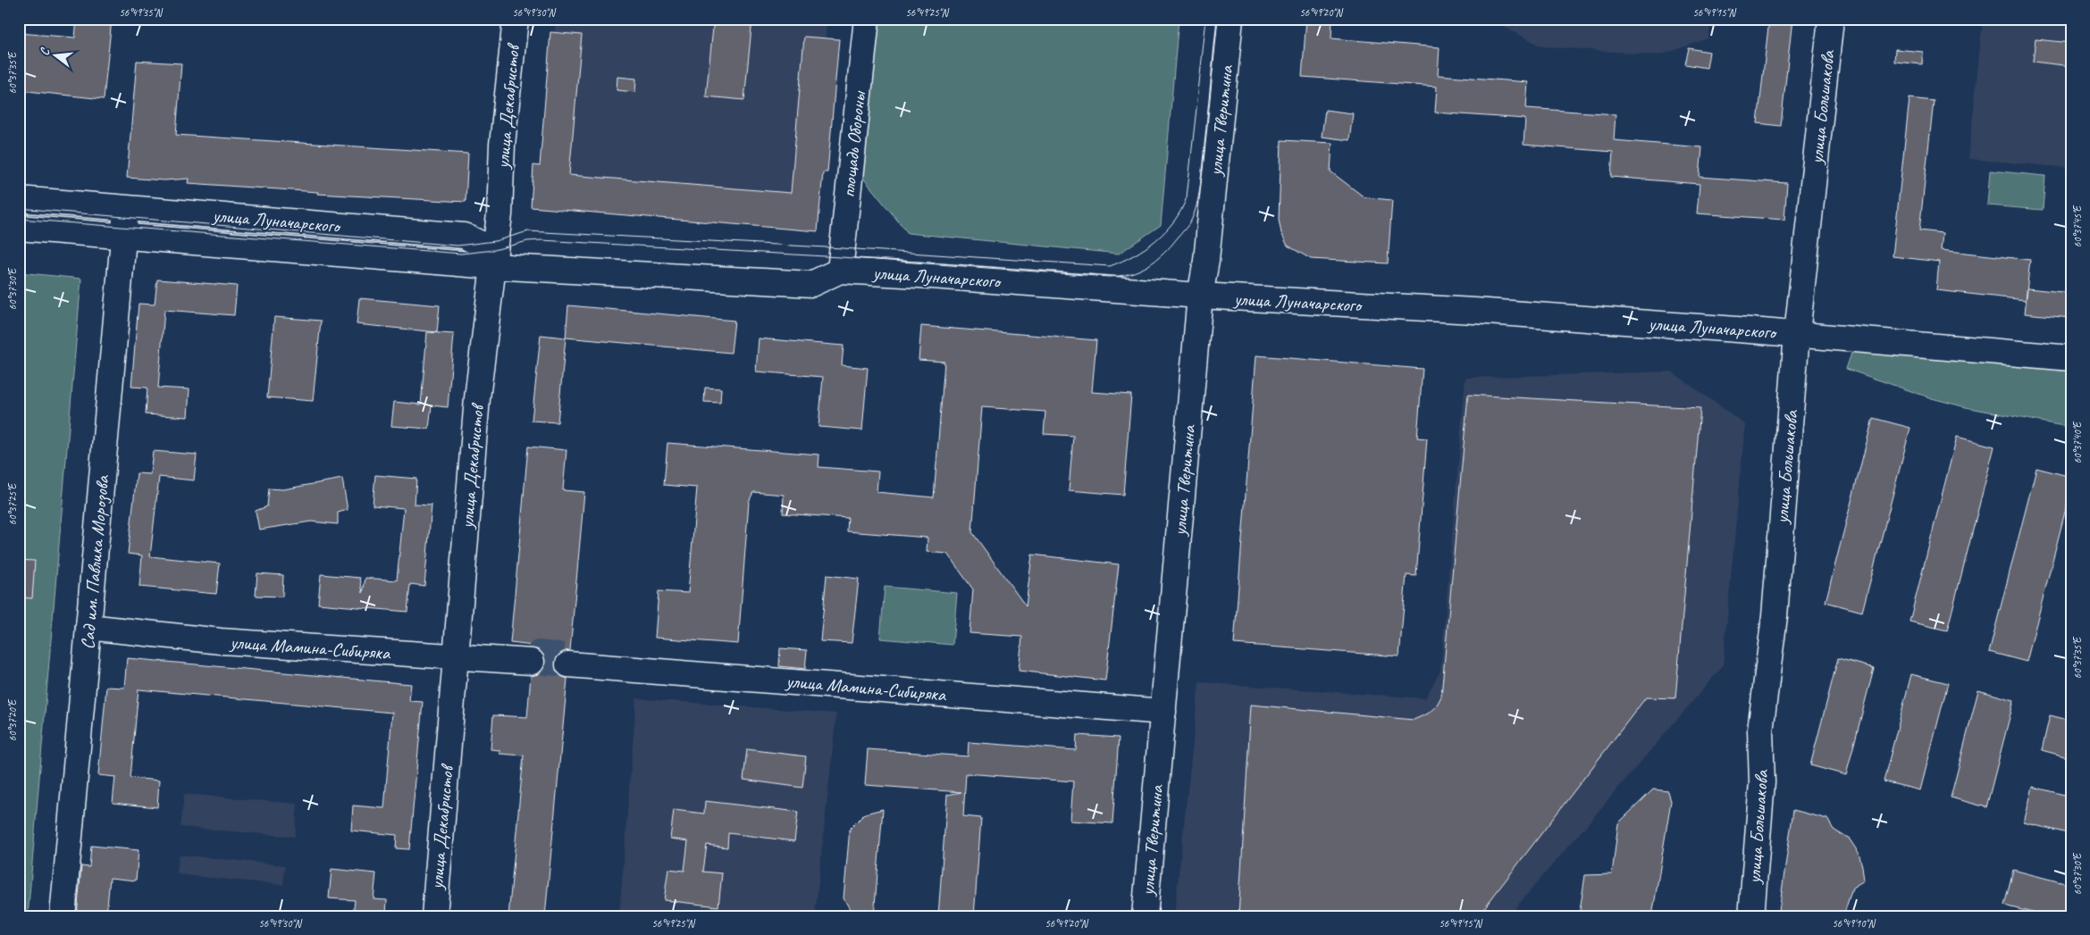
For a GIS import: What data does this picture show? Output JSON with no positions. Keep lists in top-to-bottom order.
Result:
{
  "streets": {
    "street": [
      "улица Декабристов",
      "улица Большакова",
      "улица Тверитина",
      "площадь Обороны",
      "улица Луначарского",
      "Сад им. Павлика Морозова",
      "улица Мамина-Сибиряка"
    ]
  },
  "crossings": [
    ["улица Декабристов", "улица Луначарского"],
    ["улица Декабристов", "улица Мамина-Сибиряка"],
    ["улица Большакова", "улица Луначарского"],
    ["улица Тверитина", "улица Луначарского"],
    ["улица Тверитина", "улица Мамина-Сибиряка"],
    ["площадь Обороны", "улица Луначарского"],
    ["улица Луначарского", "Сад им. Павлика Морозова"],
    ["Сад им. Павлика Морозова", "улица Мамина-Сибиряка"]
  ],
  "north": "left",
  "coordinates": [
    "56°49'35\"N",
    "56°49'30\"N",
    "56°49'25\"N",
    "56°49'20\"N",
    "56°49'15\"N",
    "60°37'35\"E",
    "60°37'45\"E",
    "60°37'30\"E",
    "60°37'40\"E",
    "60°37'25\"E",
    "60°37'20\"E",
    "56°49'10\"N"
  ]
}
